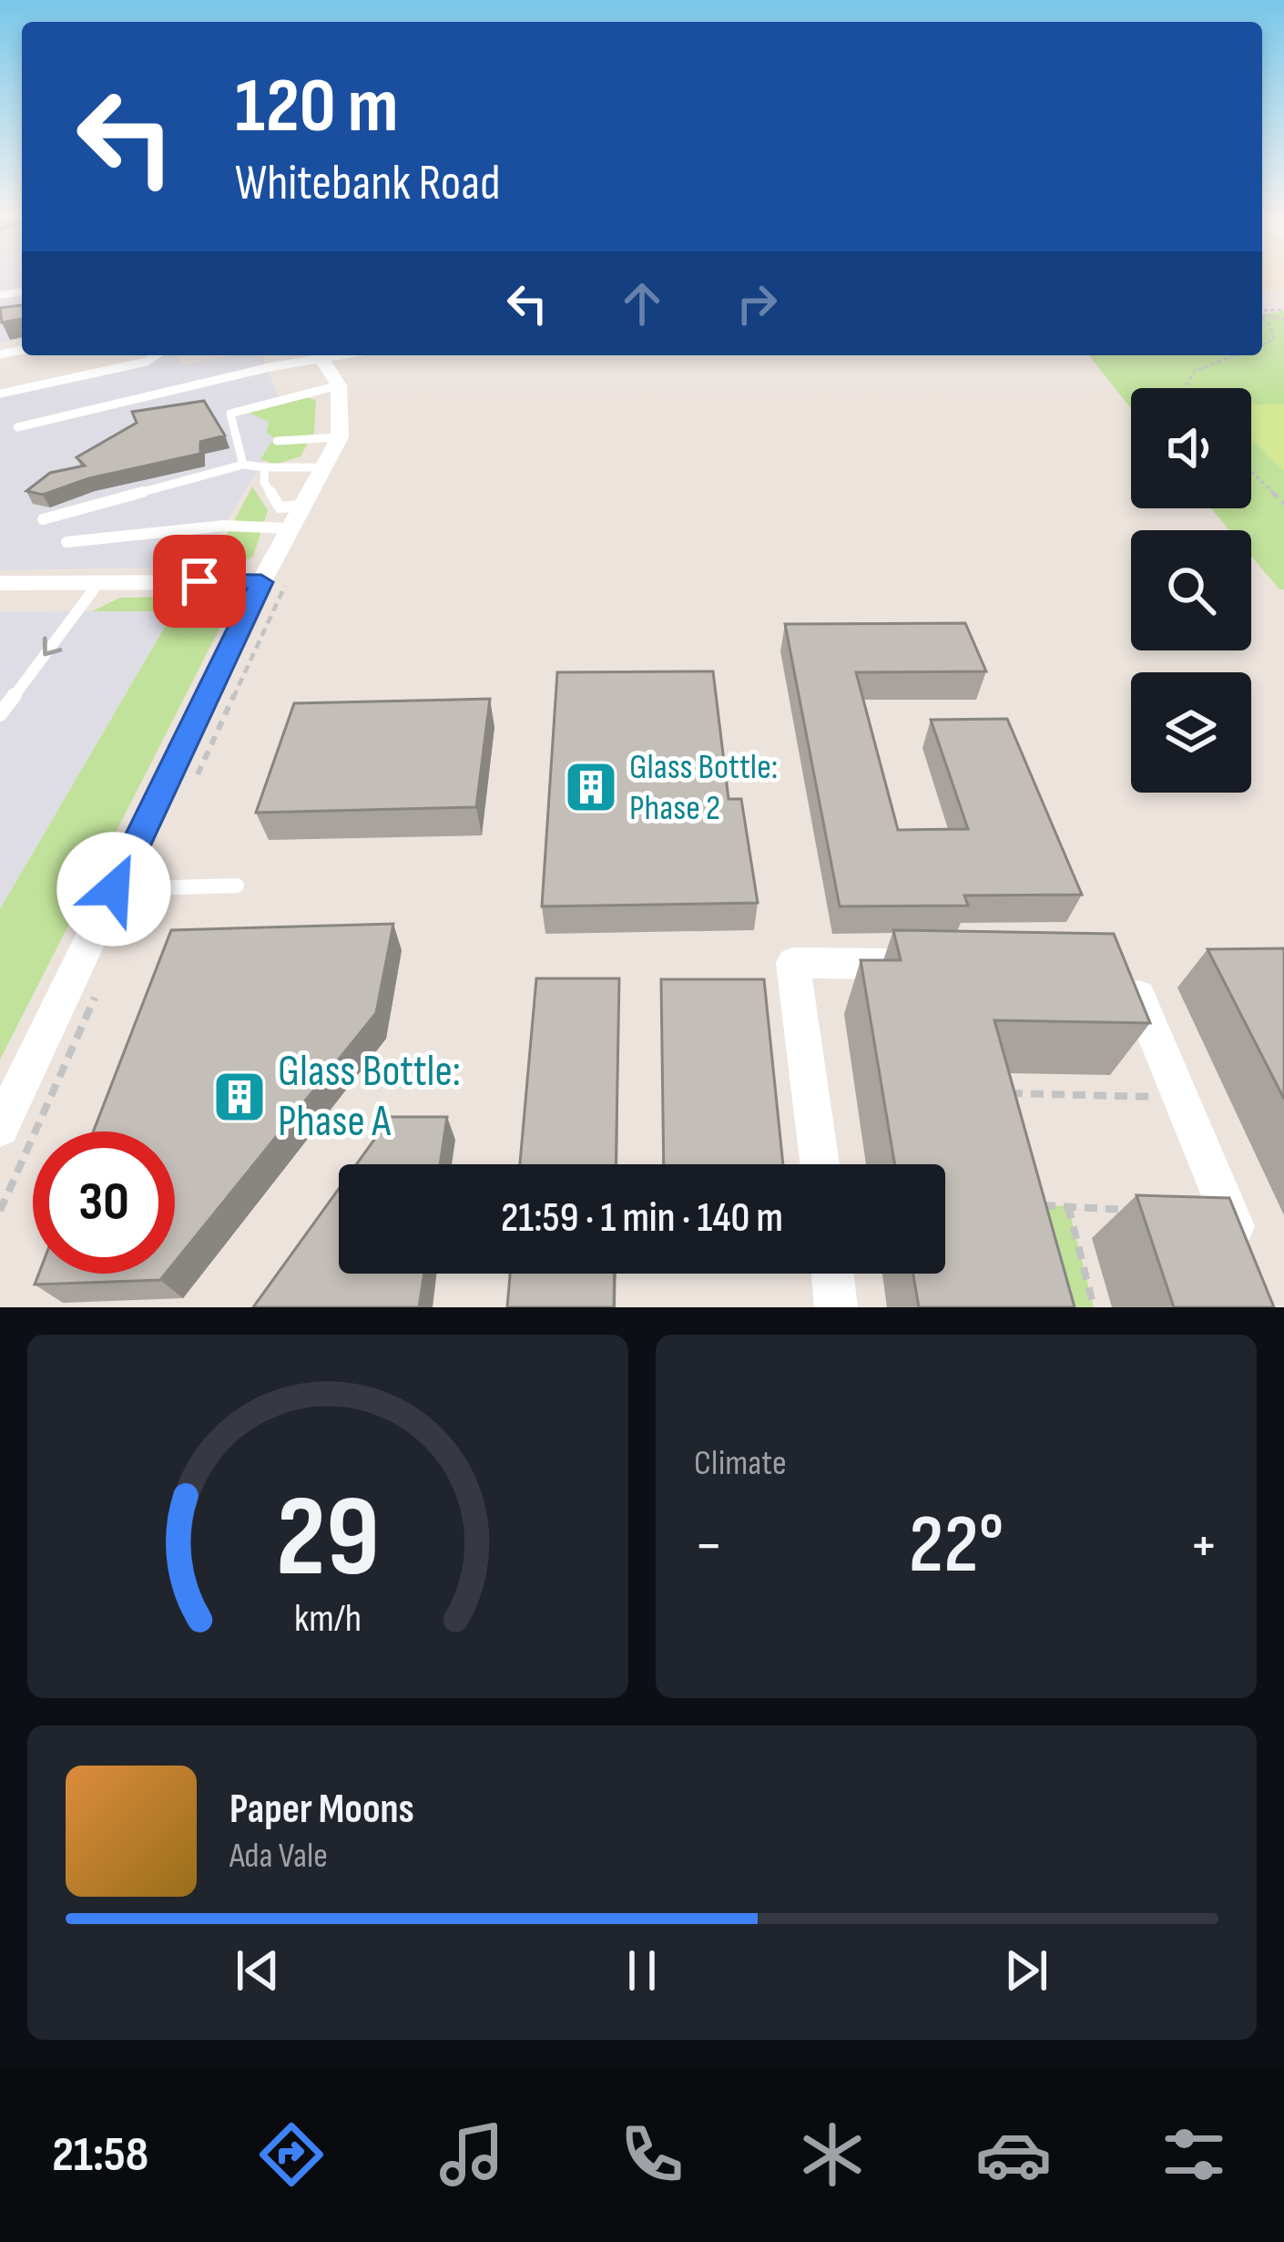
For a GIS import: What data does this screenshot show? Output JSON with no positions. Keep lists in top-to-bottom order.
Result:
{
  "places": {
    "building": ["Glass Bottle: Phase 2", "Glass Bottle: Phase A"]
  },
  "page": {
    "turn": ["120 m", "Whitebank Road"],
    "limit": "30",
    "trip": "21:59 · 1 min · 140 m",
    "tile": "Climate",
    "heat": ["−", "22°", "+"],
    "song": ["Paper Moons", "Ada Vale"],
    "tabs": "21:58",
    "gauge": ["29", "km/h"]
  }
}
